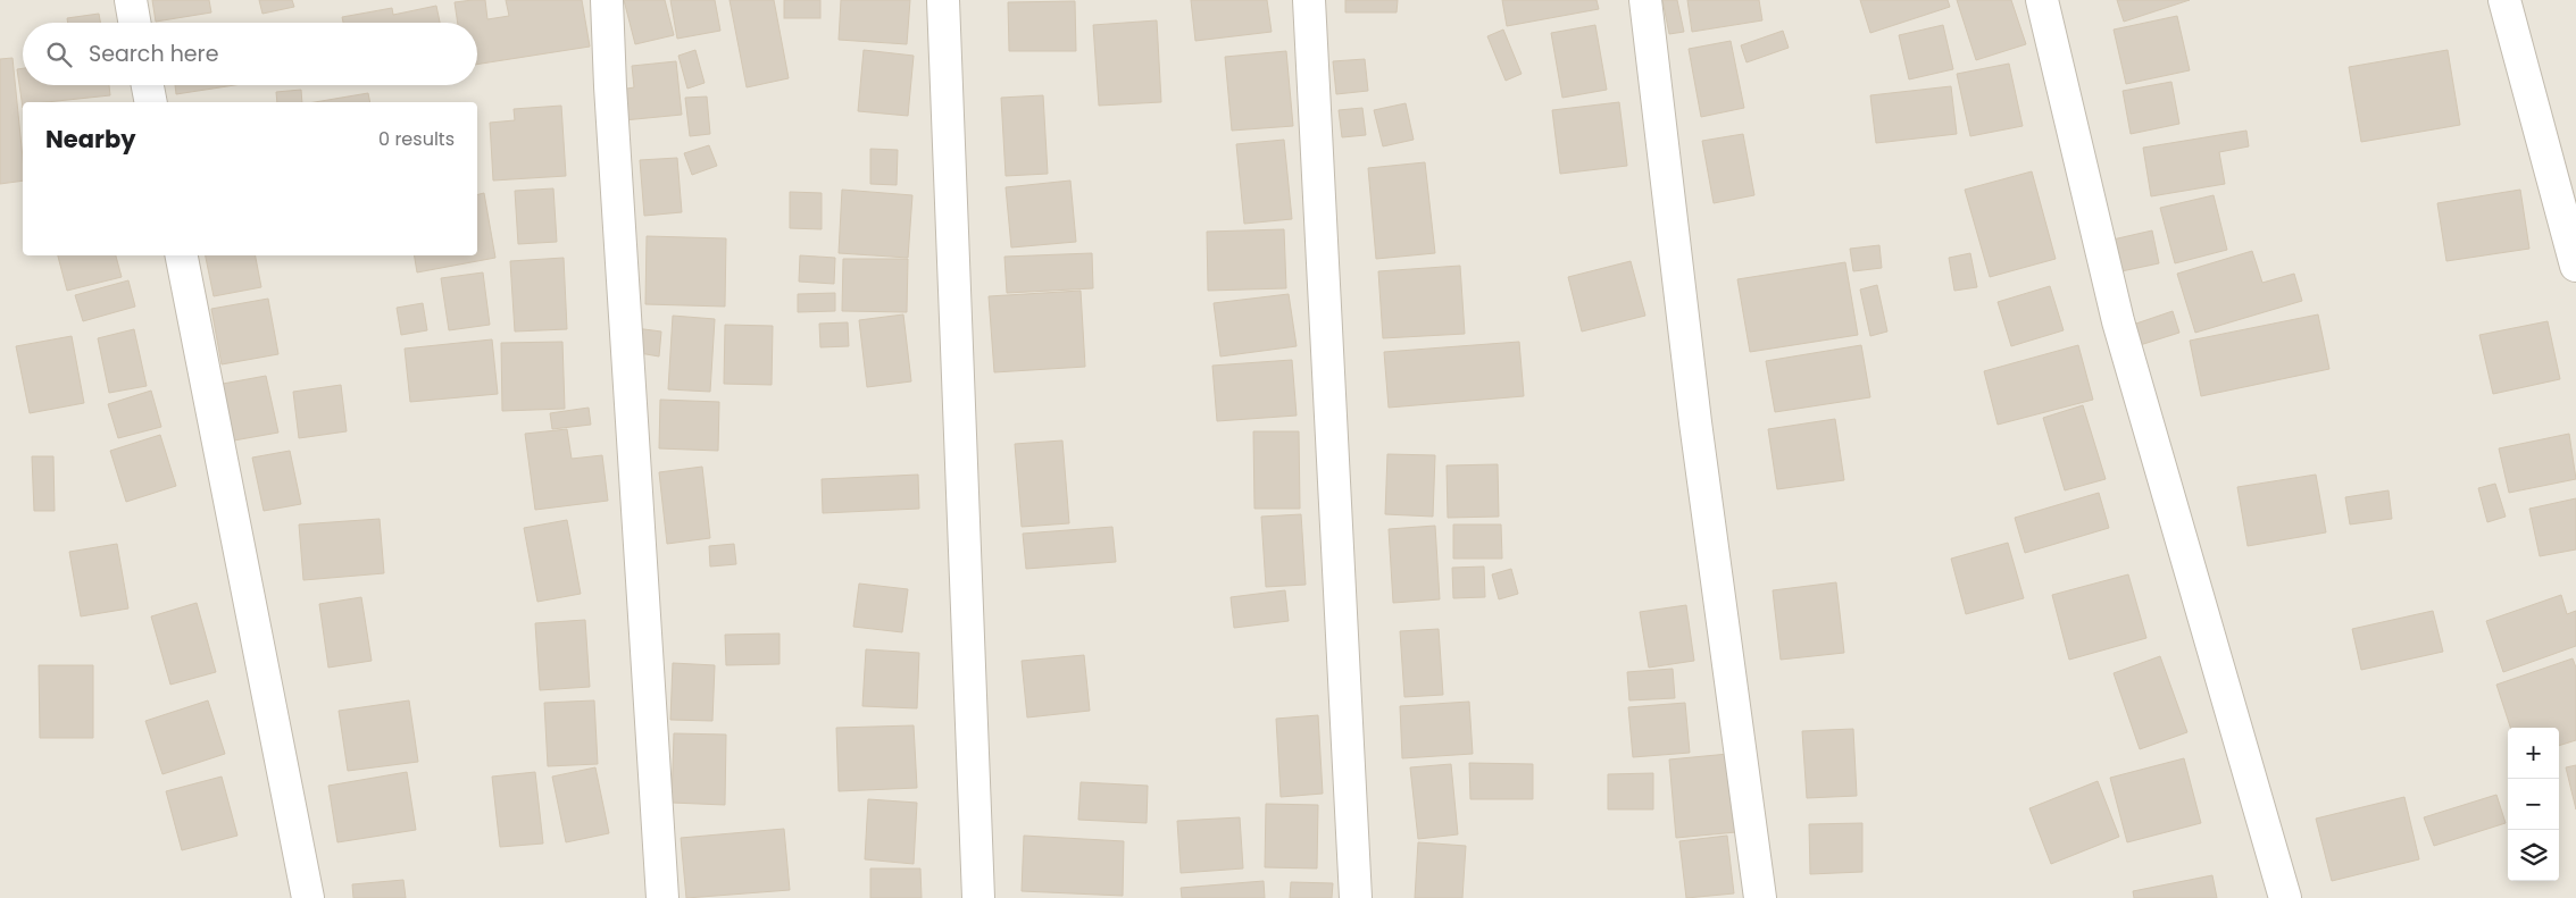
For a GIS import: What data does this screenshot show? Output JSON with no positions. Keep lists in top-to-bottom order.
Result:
{
  "page": {
    "search": "Search here",
    "heading": ["Nearby", "0 results"],
    "map_buttons": ["+", "−"]
  }
}
